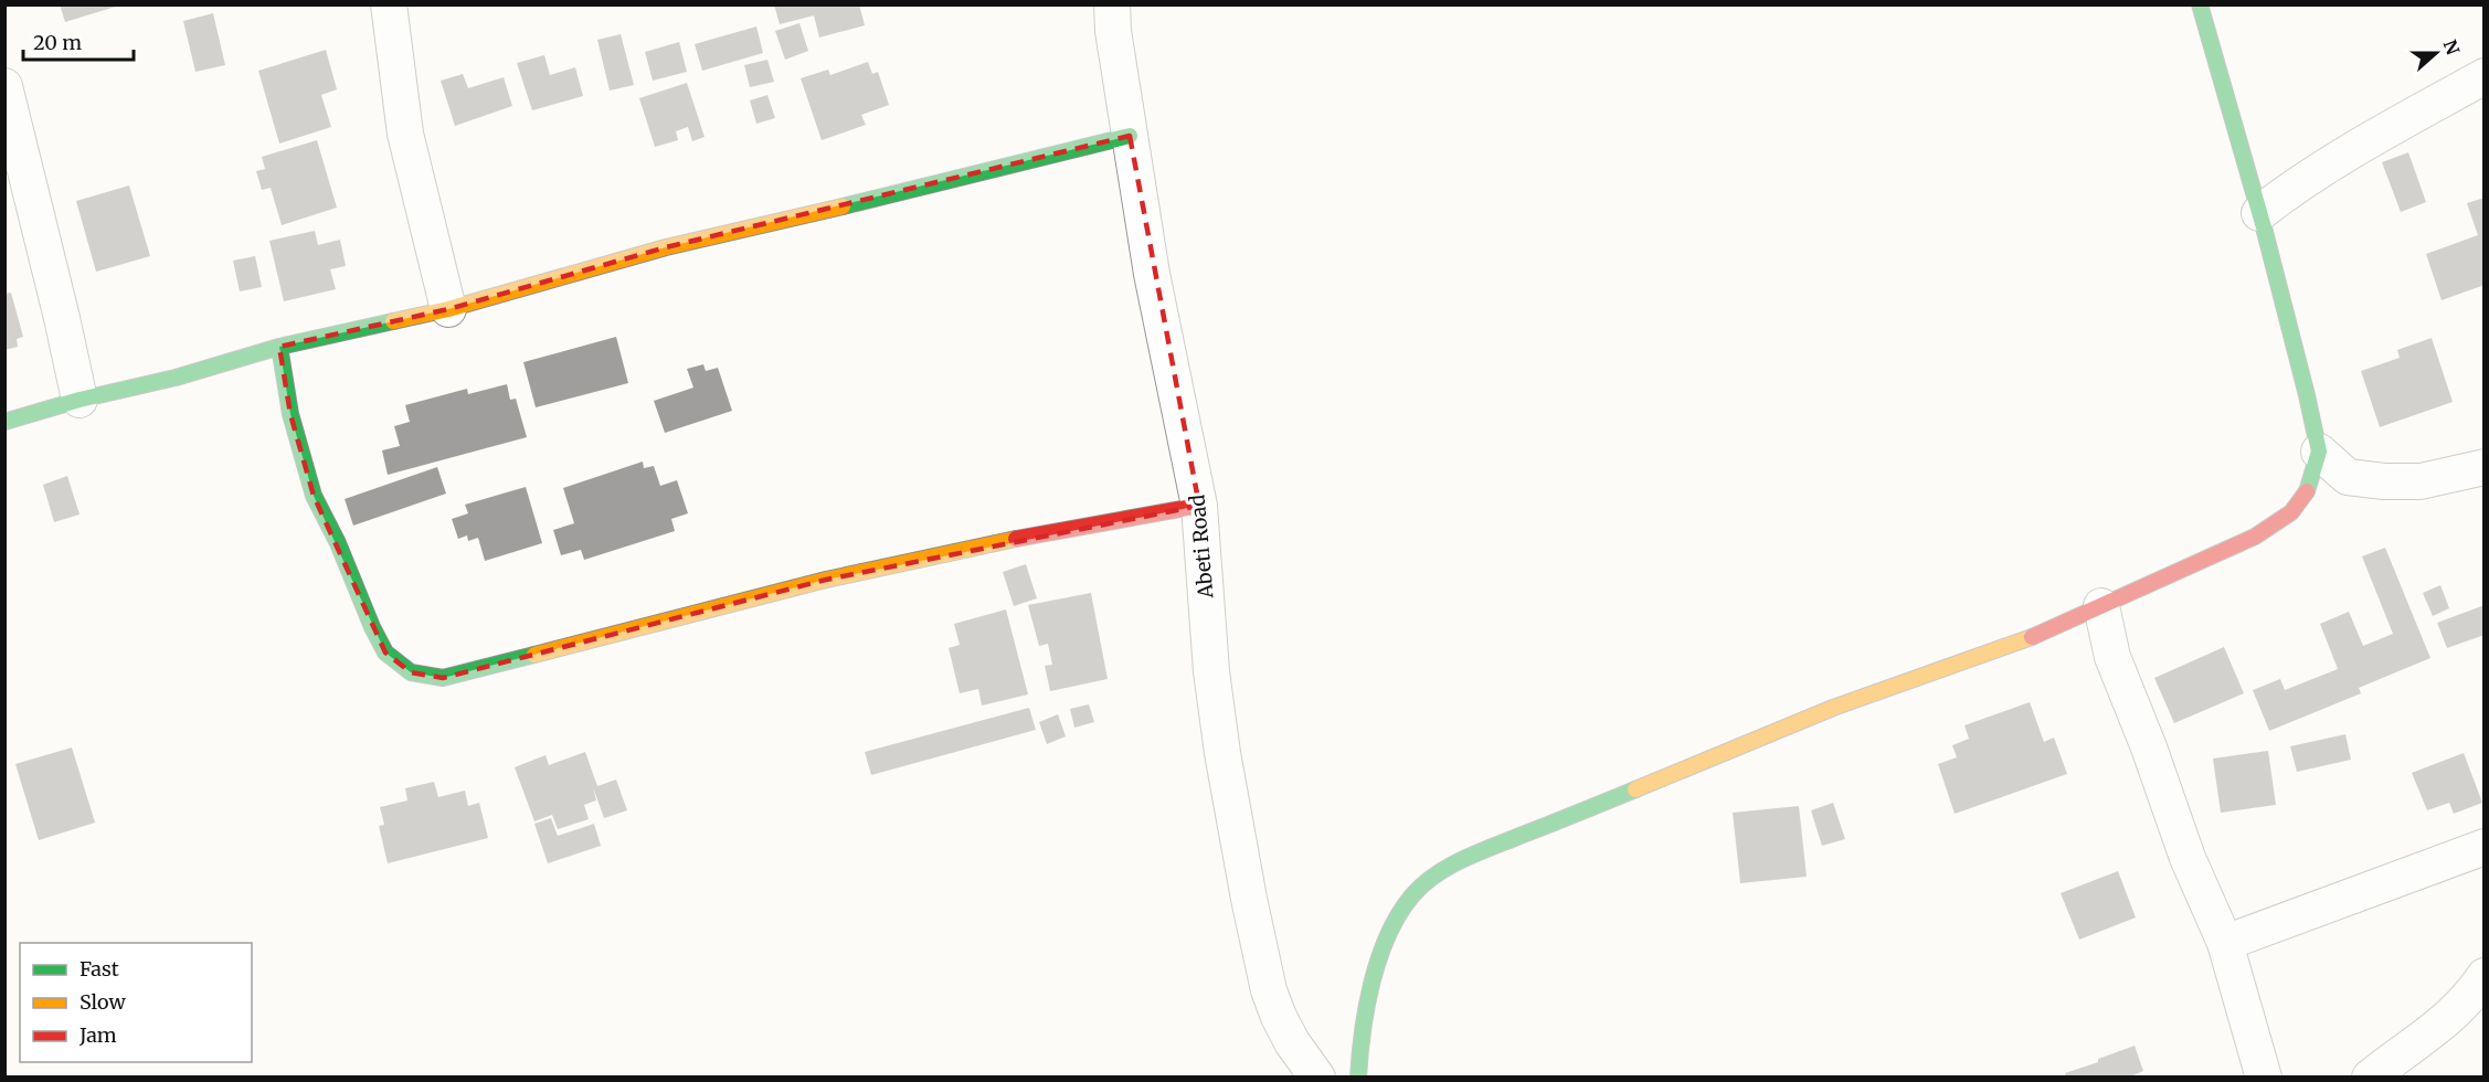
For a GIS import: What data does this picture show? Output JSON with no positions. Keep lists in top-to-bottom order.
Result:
{
  "streets": {
    "street": ["Abeti Road"]
  },
  "legend": ["Fast", "Slow", "Jam"],
  "scale_bar": "20 m",
  "north": "right"
}
